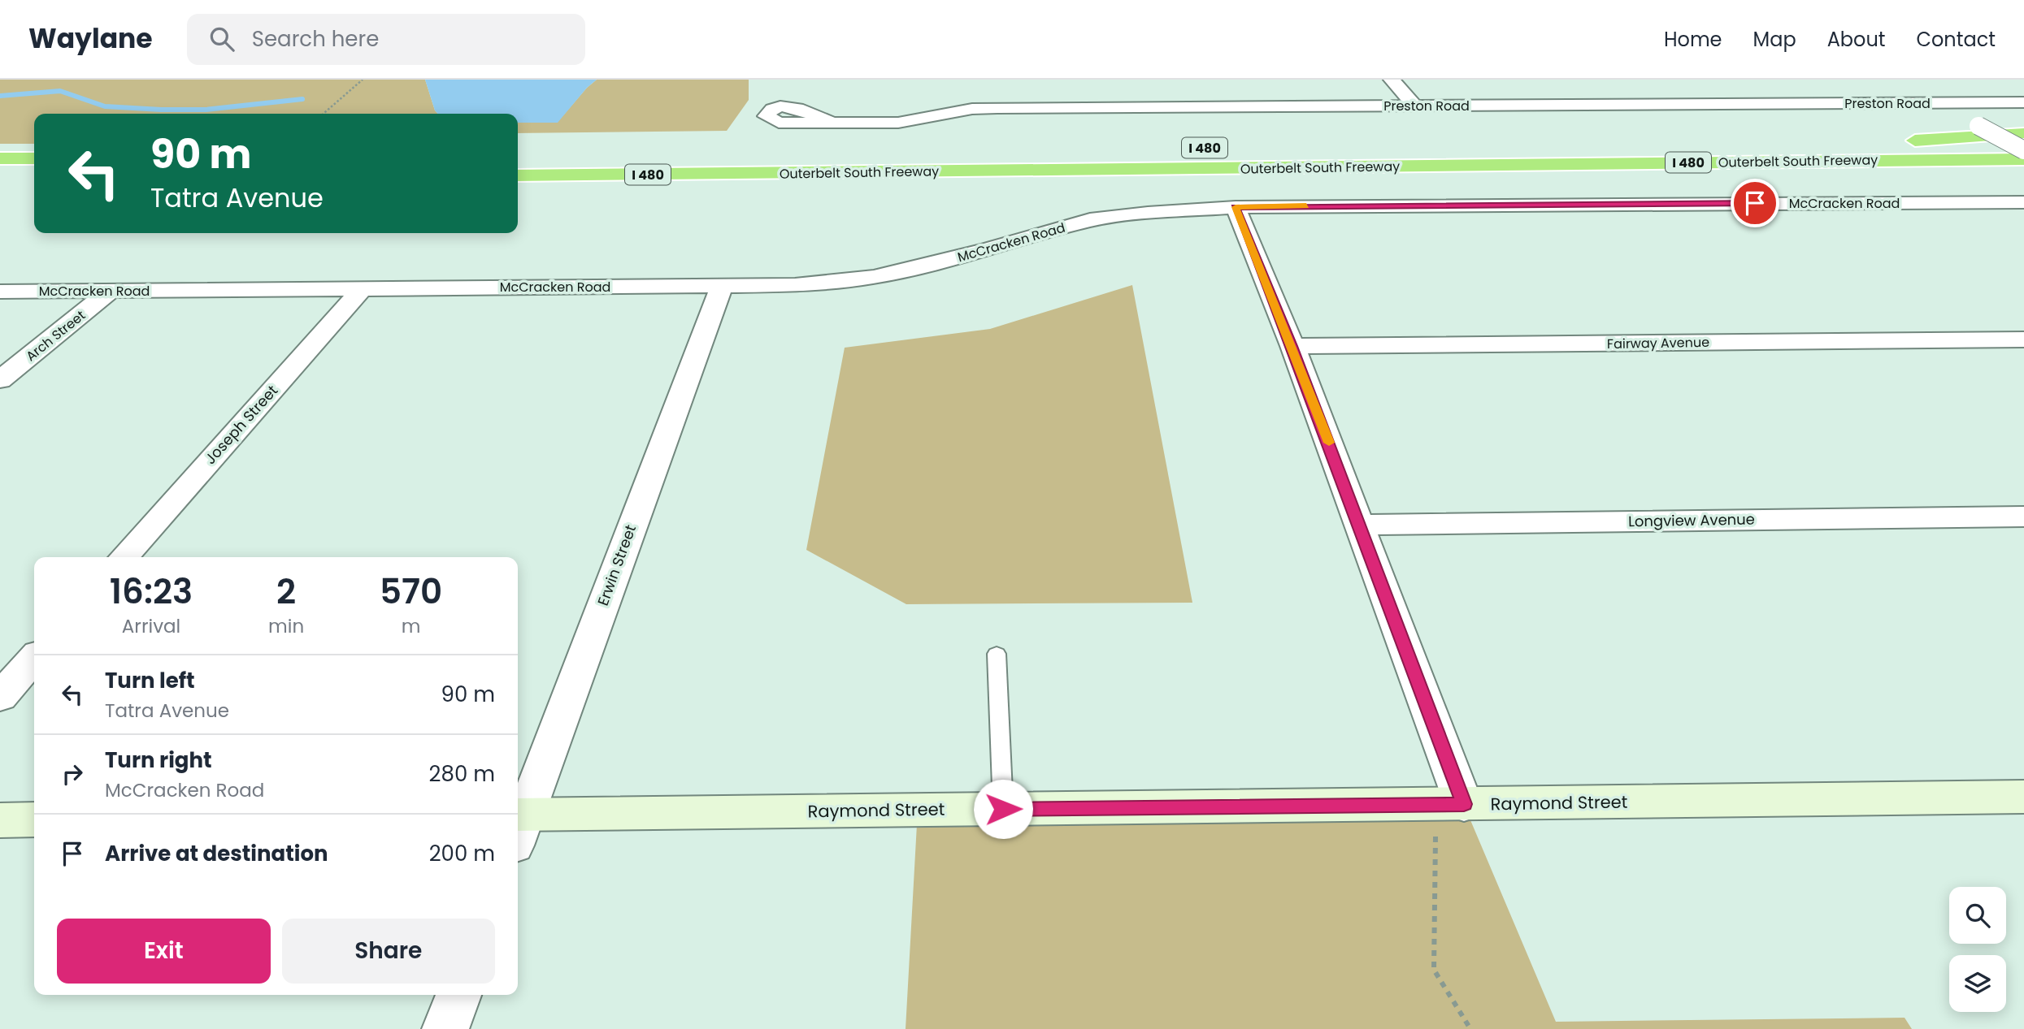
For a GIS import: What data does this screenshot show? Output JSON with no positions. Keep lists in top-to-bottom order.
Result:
{
  "streets": {
    "highway": ["I 480", "Outerbelt South Freeway"],
    "street": [
      "Preston Road",
      "McCracken Road",
      "Arch Street",
      "Fairway Avenue",
      "Joseph Street",
      "Longview Avenue",
      "Erwin Street",
      "Raymond Street"
    ]
  },
  "crossings": [
    ["McCracken Road", "Arch Street"],
    ["McCracken Road", "Joseph Street"],
    ["McCracken Road", "Erwin Street"]
  ],
  "page": {
    "header": "Waylane",
    "search": "Search here",
    "nav": [
      "Home",
      "Map",
      "About",
      "Contact"
    ],
    "turn": ["90 m", "Tatra Avenue"],
    "eta": [
      "16:23",
      "Arrival",
      "2",
      "min",
      "570",
      "m"
    ],
    "list": [
      {
        "name": "Turn left",
        "note": "Tatra Avenue",
        "value": "90 m"
      },
      {
        "name": "Turn right",
        "note": "McCracken Road",
        "value": "280 m"
      },
      {
        "name": "Arrive at destination",
        "value": "200 m"
      }
    ],
    "buttons": ["Exit", "Share"]
  }
}
